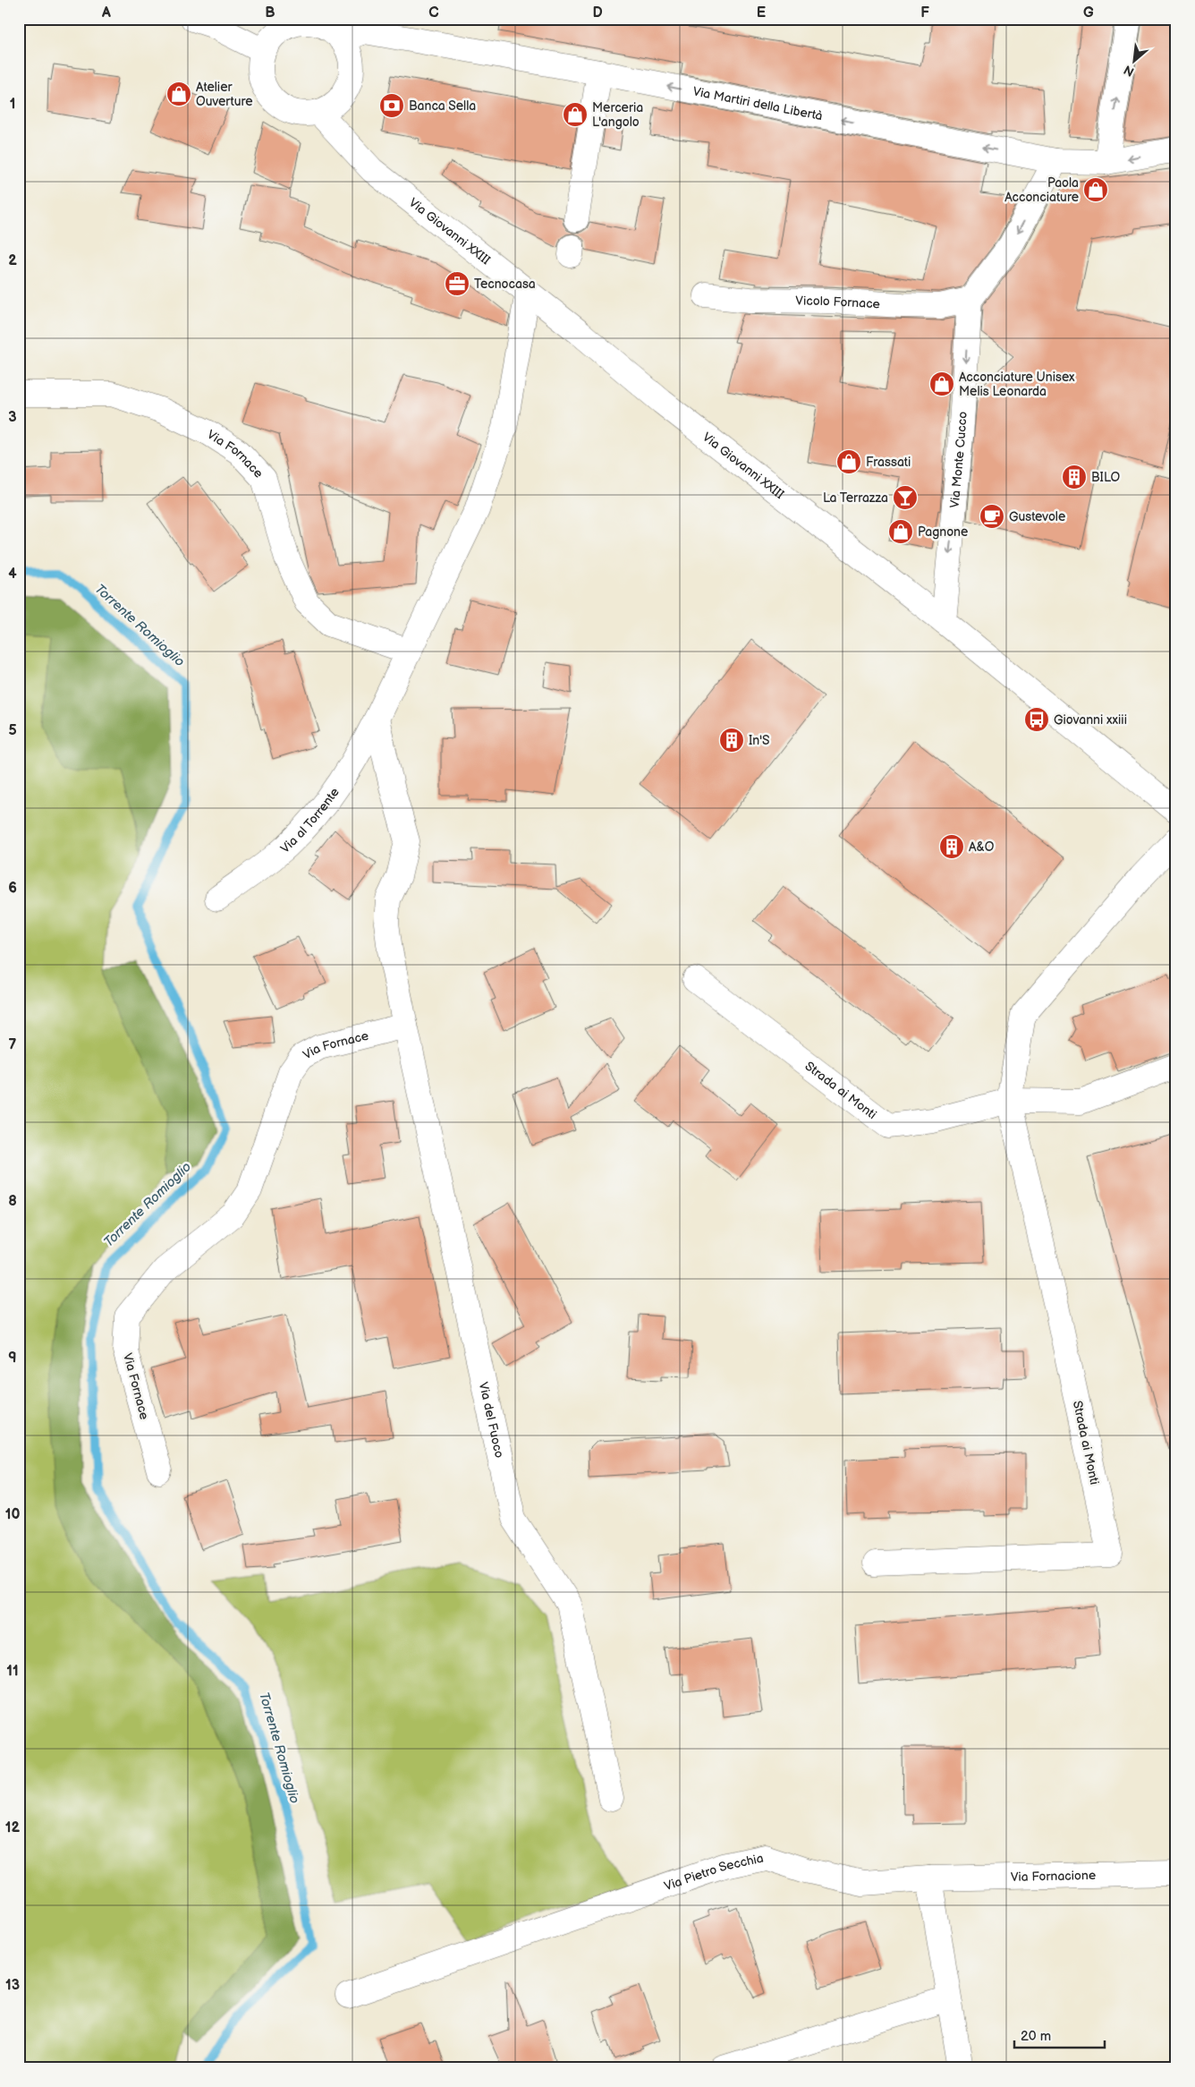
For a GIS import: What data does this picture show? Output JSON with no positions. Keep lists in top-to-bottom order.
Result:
{
  "streets": {
    "street": [
      "Via Martiri della Libertà",
      "Via Giovanni XXIII",
      "Vicolo Fornace",
      "Via Fornace",
      "Via Monte Cucco",
      "Via al Torrente",
      "Strada ai Monti",
      "Via del Fuoco",
      "Via Pietro Secchia",
      "Via Fornacione"
    ]
  },
  "crossings": [
    ["Via Martiri della Libertà", "Via Giovanni XXIII"],
    ["Via Giovanni XXIII", "Via Monte Cucco"],
    ["Vicolo Fornace", "Via Monte Cucco"],
    ["Via Fornace", "Via del Fuoco"],
    ["Via Pietro Secchia", "Via Fornacione"]
  ],
  "one_way": ["Via Martiri della Libertà", "Via Monte Cucco"],
  "water": ["Torrente Romioglio"],
  "places": {
    "shop": [
      "Atelier Ouverture",
      "Merceria L'angolo",
      "Paola Acconciature",
      "Acconciature Unisex Melis Leonarda",
      "Frassati",
      "Pagnone"
    ],
    "bank": ["Banca Sella"],
    "office": ["Tecnocasa"],
    "building": ["BILO", "In'S", "A&O"],
    "bar": ["La Terrazza"],
    "cafe": ["Gustevole"],
    "bus stop": ["Giovanni xxiii"]
  },
  "scale_bar": "20 m",
  "north": "bottom left",
  "grid": {
    "columns": [
      "A",
      "B",
      "C",
      "D",
      "E",
      "F",
      "G"
    ],
    "rows": [
      "1",
      "2",
      "3",
      "4",
      "5",
      "6",
      "7",
      "8",
      "9",
      "10",
      "11",
      "12",
      "13"
    ]
  }
}
